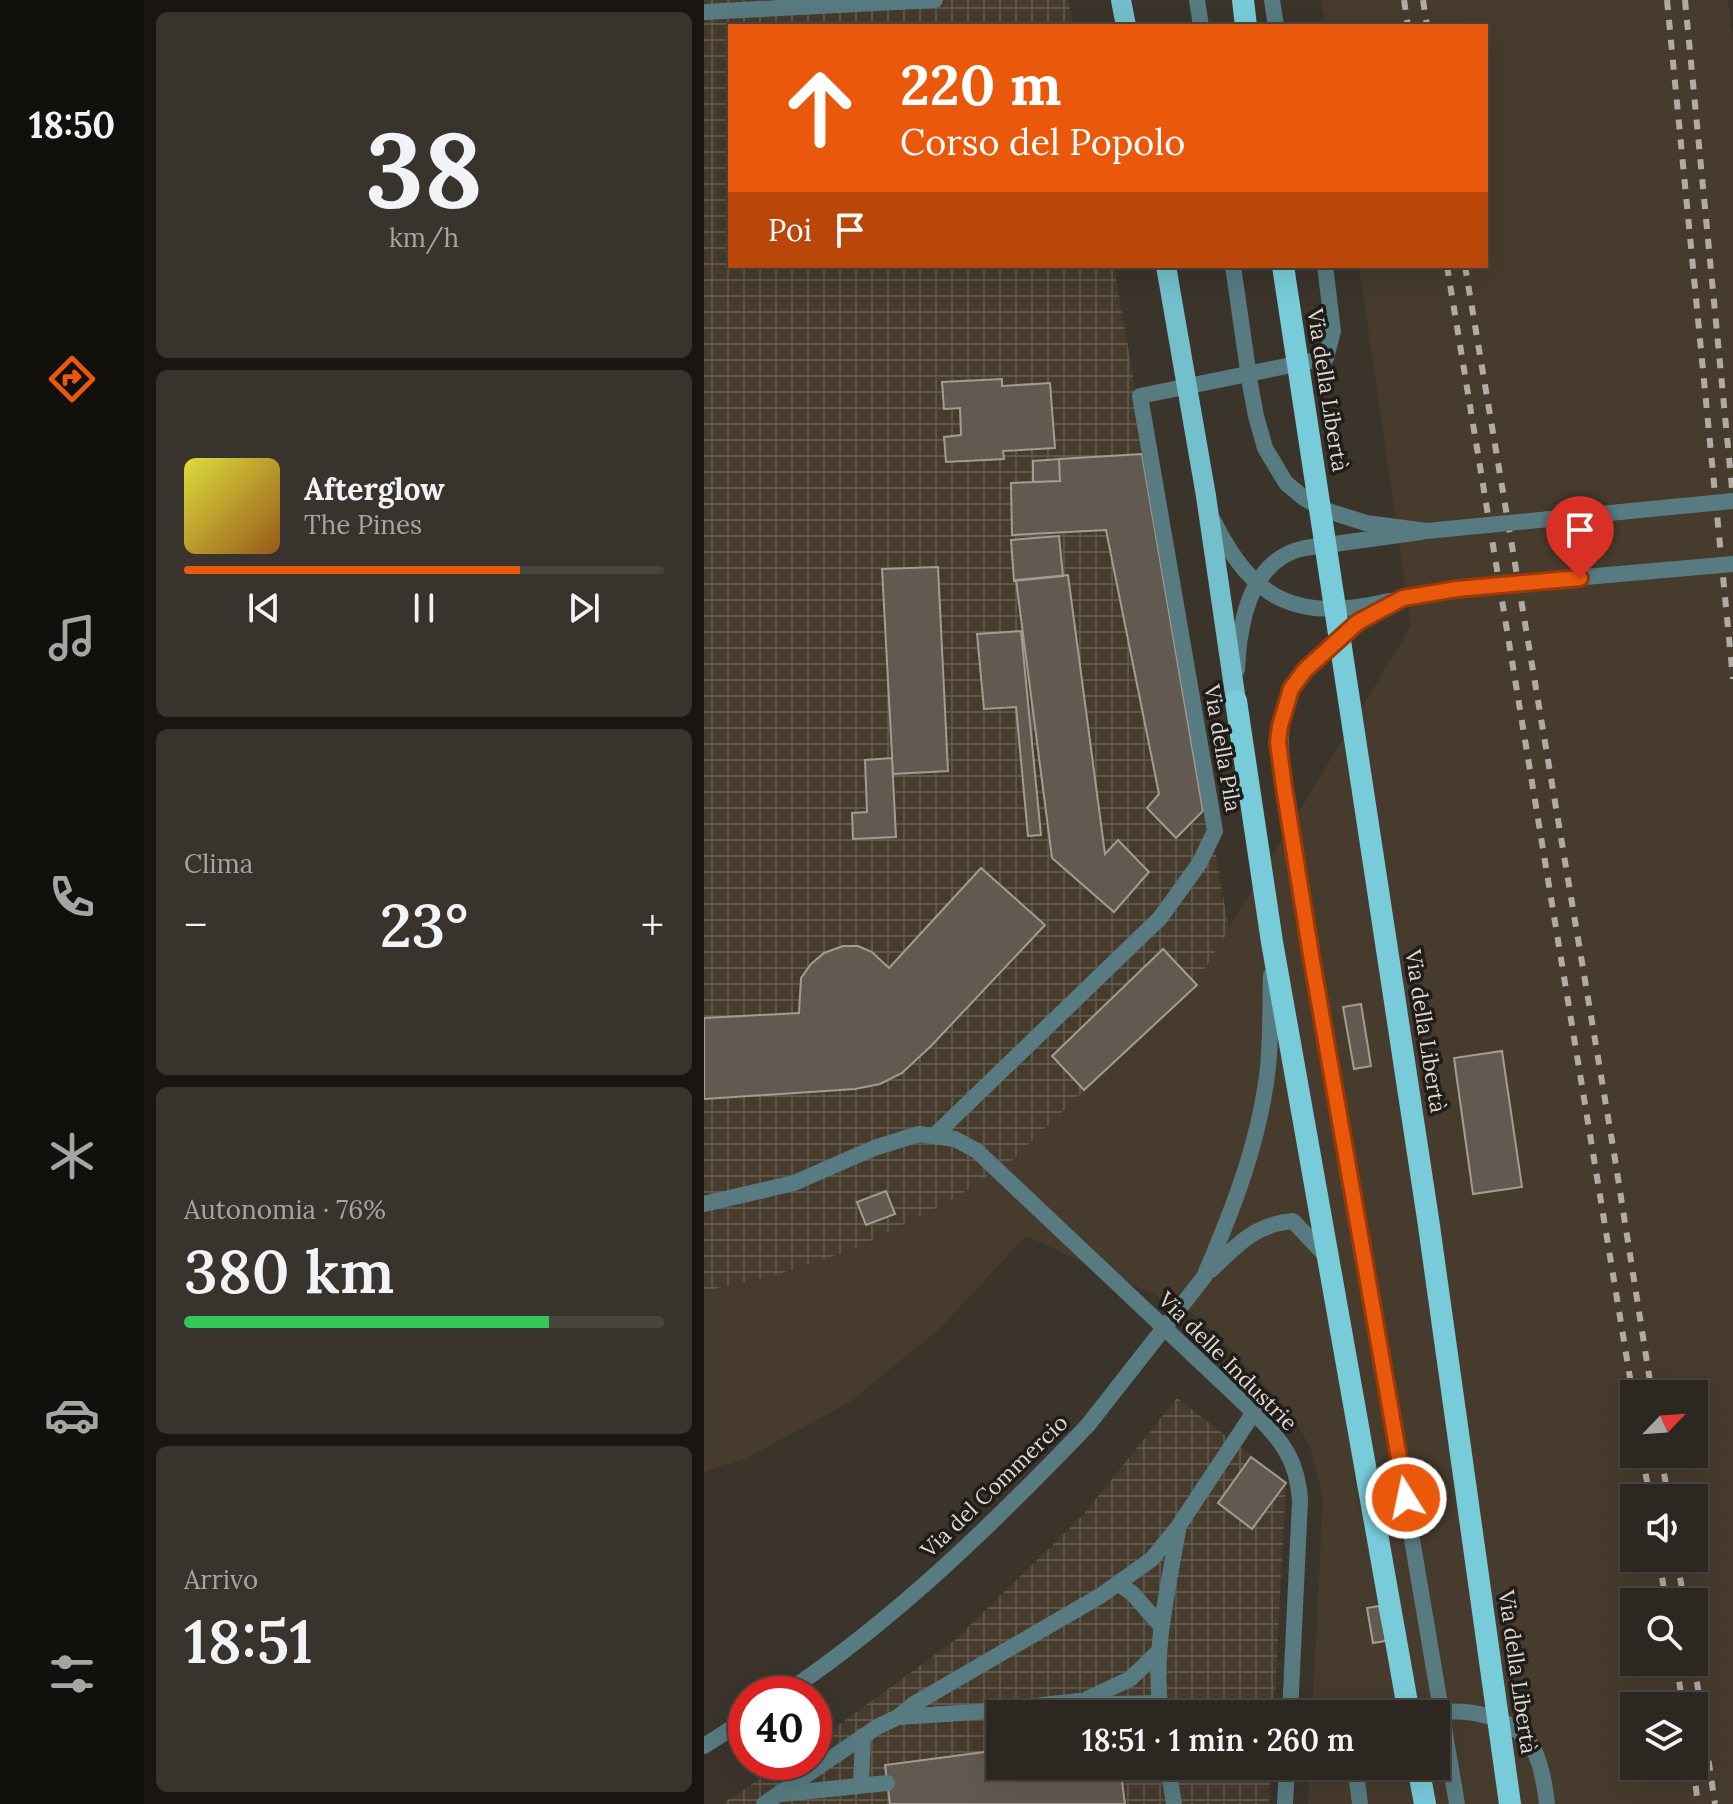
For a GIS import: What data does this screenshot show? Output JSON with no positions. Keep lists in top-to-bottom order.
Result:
{
  "streets": {
    "highway": ["Via della Libertà"],
    "street": ["Via della Pila", "Via delle Industrie", "Via del Commercio"]
  },
  "crossings": [
    ["Via della Pila", "Via delle Industrie"]
  ],
  "north": "top right",
  "page": {
    "tabs": "18:50",
    "tile": [
      ["38", "km/h"],
      "Clima",
      ["Autonomia · 76%", "380 km"],
      ["Arrivo", "18:51"]
    ],
    "turn": ["220 m", "Corso del Popolo"],
    "then": "Poi",
    "song": ["Afterglow", "The Pines"],
    "heat": ["−", "23°", "+"],
    "limit": "40",
    "trip": "18:51 · 1 min · 260 m"
  }
}
